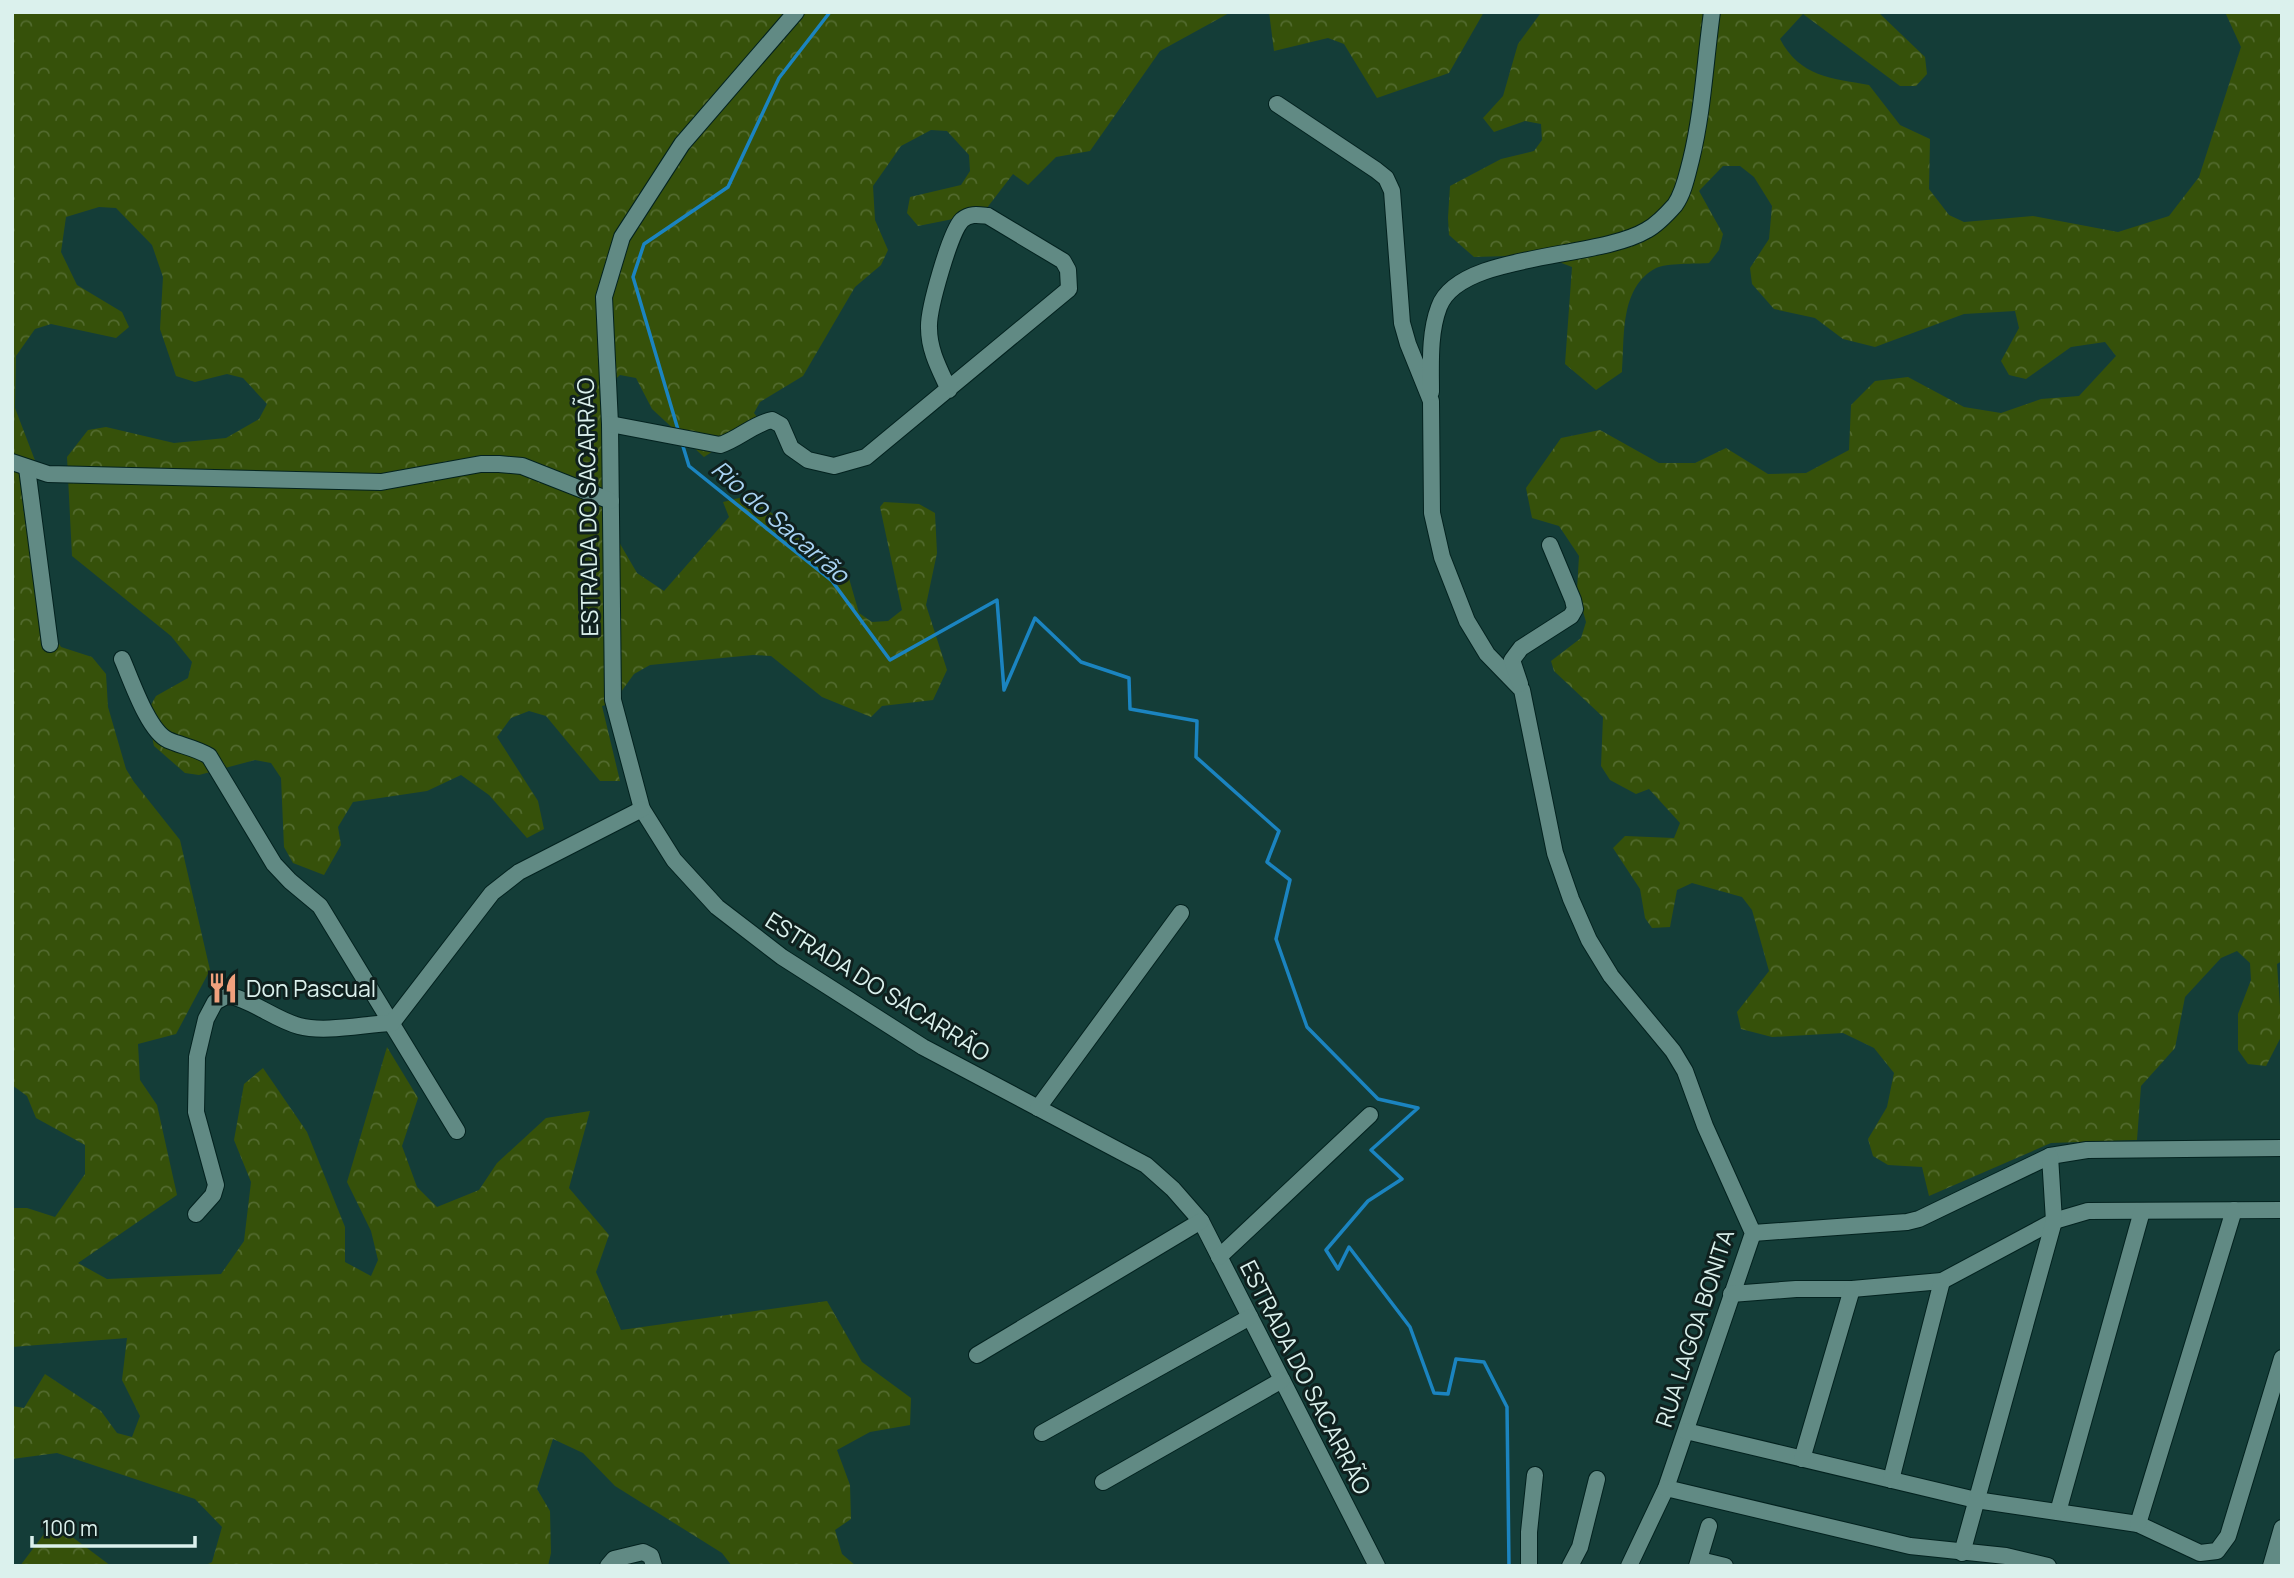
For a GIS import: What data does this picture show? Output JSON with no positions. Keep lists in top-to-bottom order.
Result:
{
  "streets": {
    "street": ["ESTRADA DO SACARRÃO", "RUA LAGOA BONITA"]
  },
  "water": ["Rio do Sacarrão"],
  "places": {
    "restaurant": ["Don Pascual"]
  },
  "scale_bar": "100 m"
}
